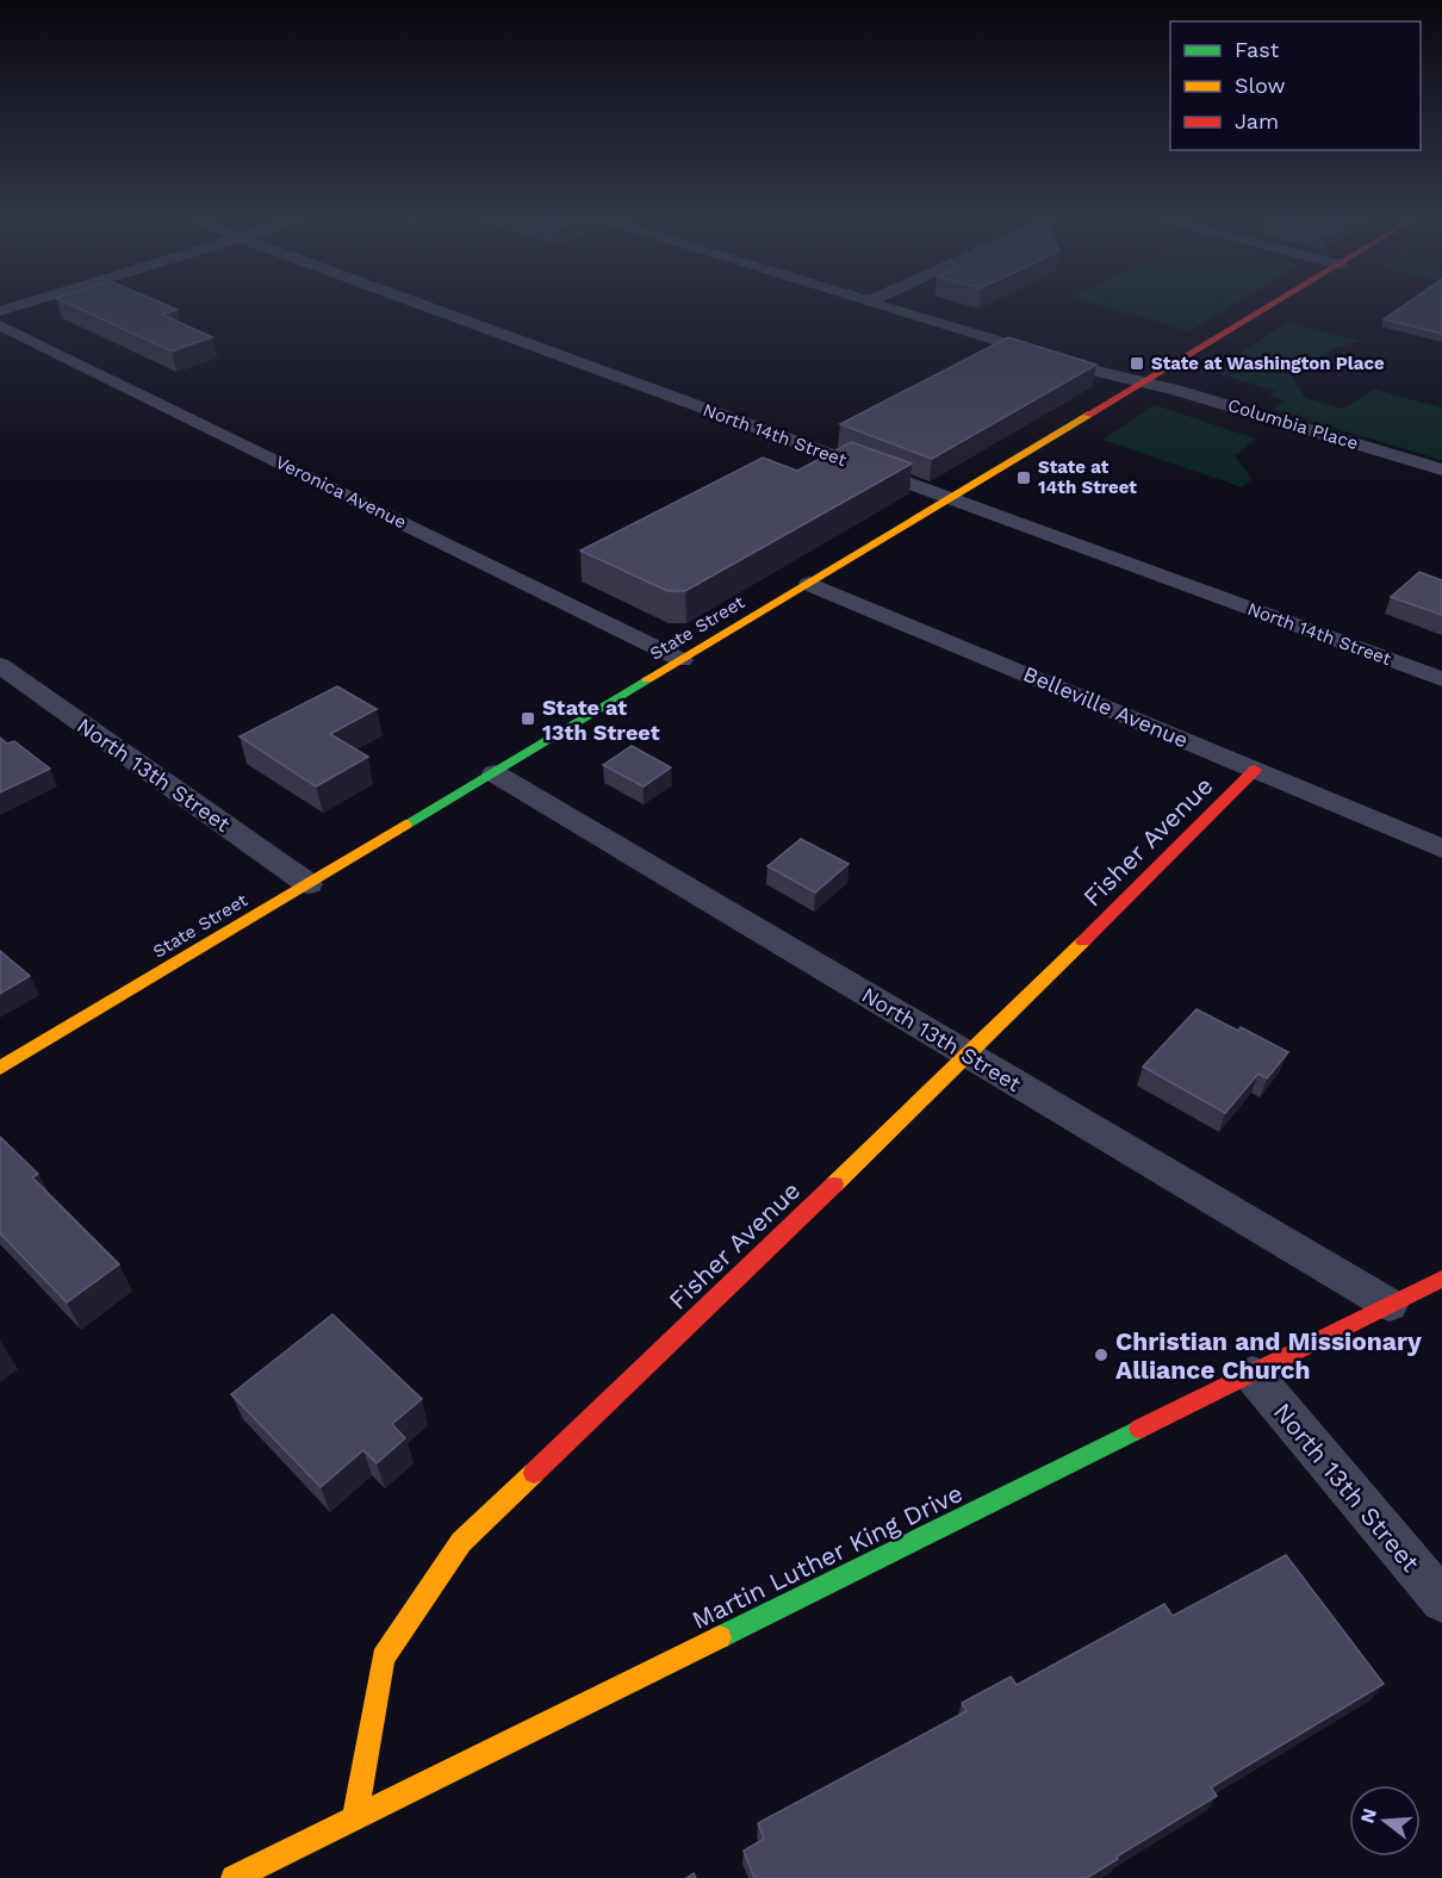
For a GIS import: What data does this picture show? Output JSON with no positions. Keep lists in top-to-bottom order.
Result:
{
  "streets": {
    "main road": ["State Street", "Fisher Avenue", "Martin Luther King Drive"],
    "street": [
      "Columbia Place",
      "North 14th Street",
      "Veronica Avenue",
      "Belleville Avenue",
      "North 13th Street"
    ]
  },
  "crossings": [
    ["Columbia Place", "State Street"],
    ["North 14th Street", "State Street"],
    ["Veronica Avenue", "State Street"],
    ["State Street", "Belleville Avenue"],
    ["State Street", "North 13th Street"],
    ["Belleville Avenue", "Fisher Avenue"],
    ["North 13th Street", "Fisher Avenue"],
    ["North 13th Street", "Martin Luther King Drive"],
    ["Fisher Avenue", "Martin Luther King Drive"]
  ],
  "places": {
    "transit": ["State at Washington Place", "State at 14th Street", "State at 13th Street"],
    "other": ["Christian and Missionary Alliance Church"]
  },
  "legend": ["Fast", "Slow", "Jam"],
  "north": "left"
}
